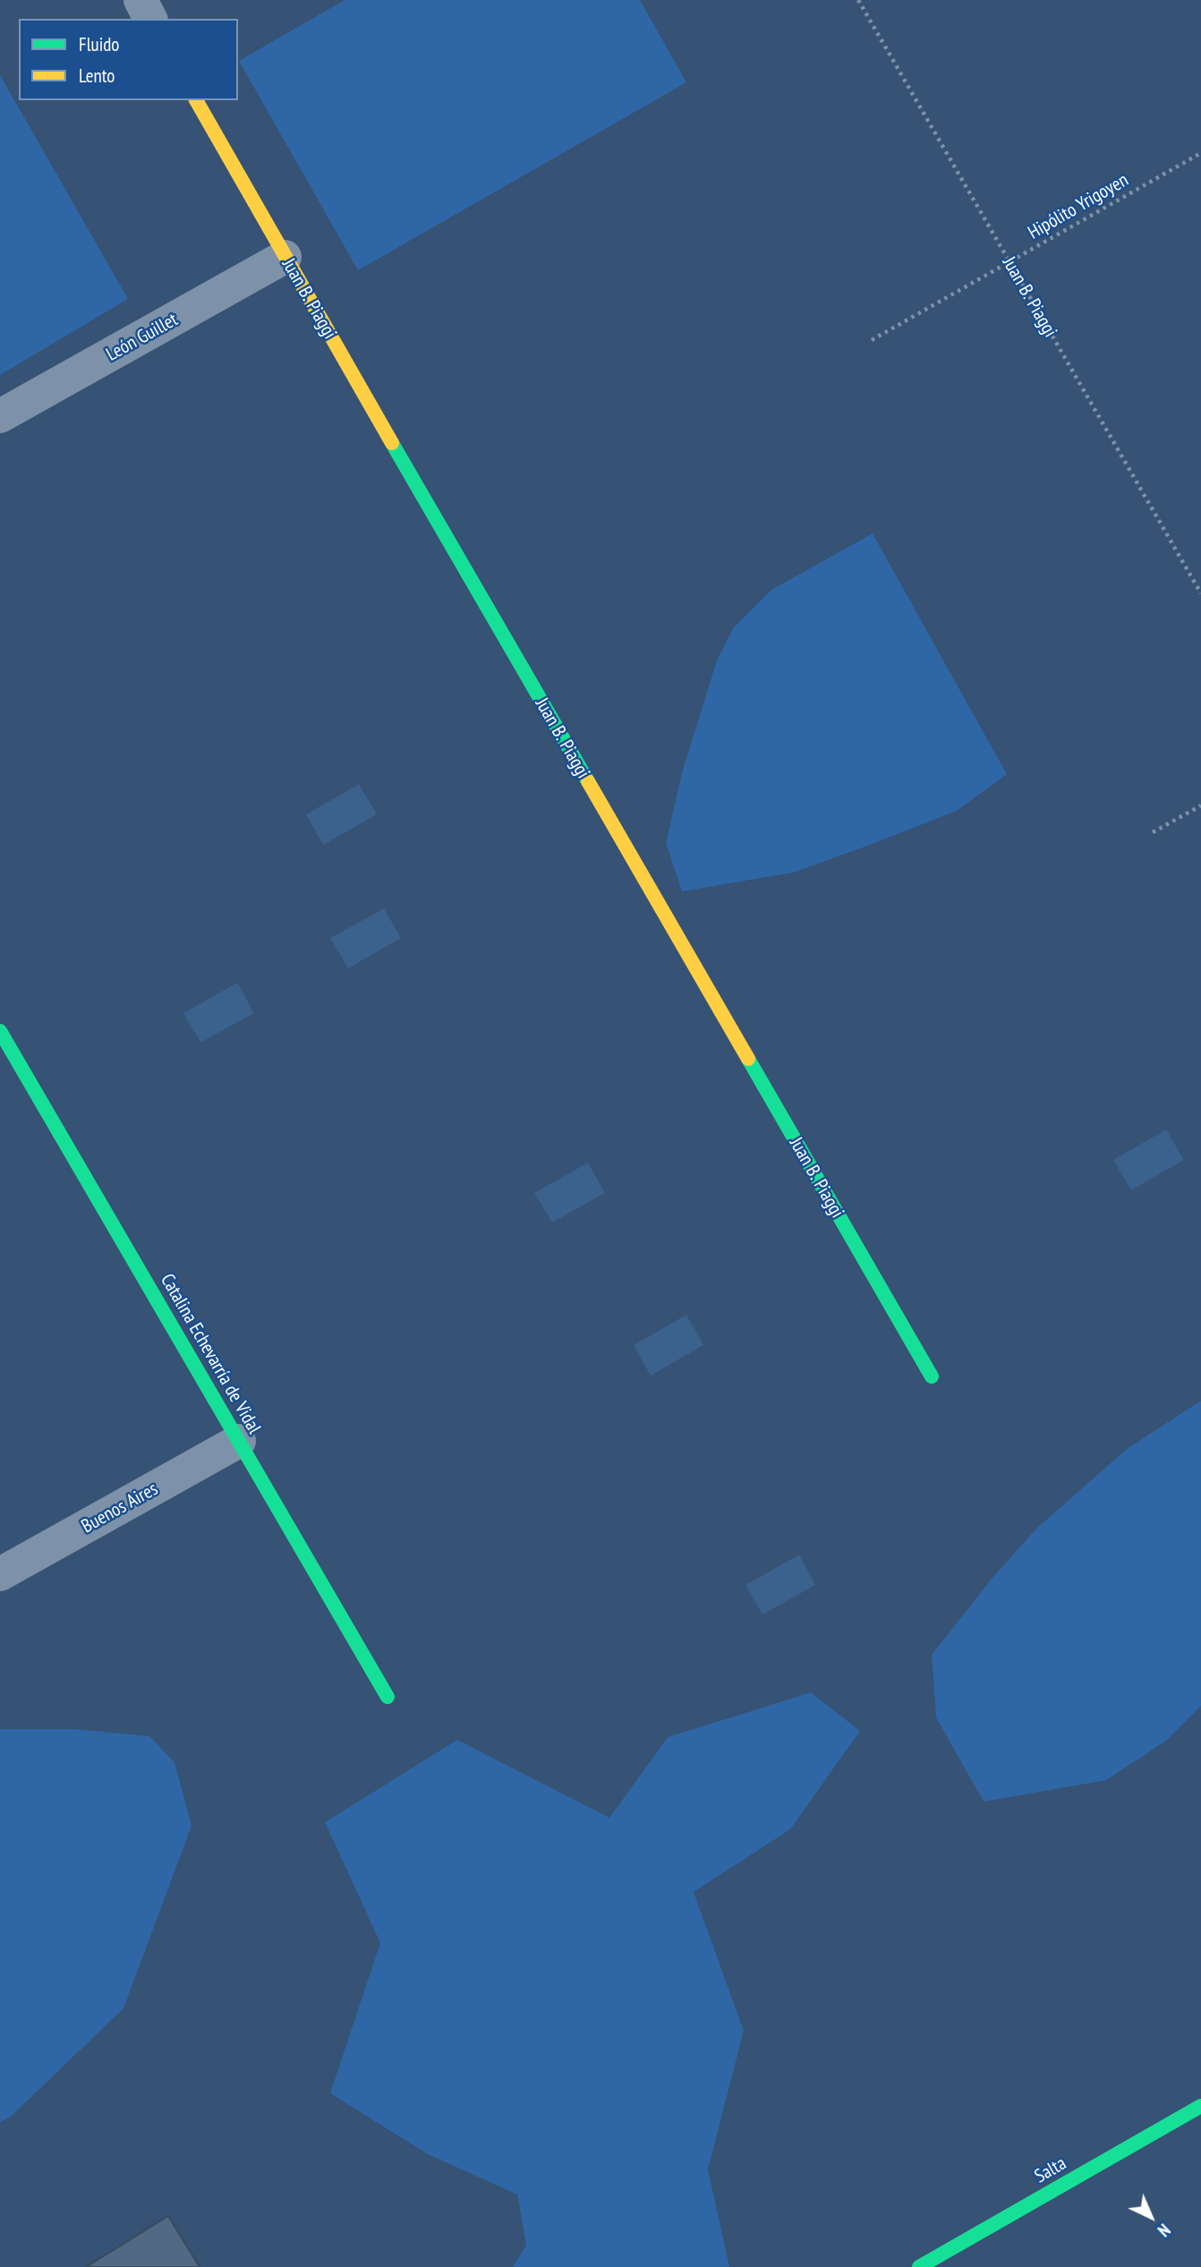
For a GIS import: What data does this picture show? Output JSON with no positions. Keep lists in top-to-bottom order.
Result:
{
  "streets": {
    "street": [
      "Juan B. Piaggi",
      "León Guillet",
      "Catalina Echevarría de Vidal",
      "Buenos Aires",
      "Salta"
    ],
    "path": ["Hipólito Yrigoyen"]
  },
  "crossings": [
    ["Hipólito Yrigoyen", "Juan B. Piaggi"],
    ["Juan B. Piaggi", "León Guillet"],
    ["Catalina Echevarría de Vidal", "Buenos Aires"]
  ],
  "legend": ["Fluido", "Lento"],
  "north": "bottom right"
}
